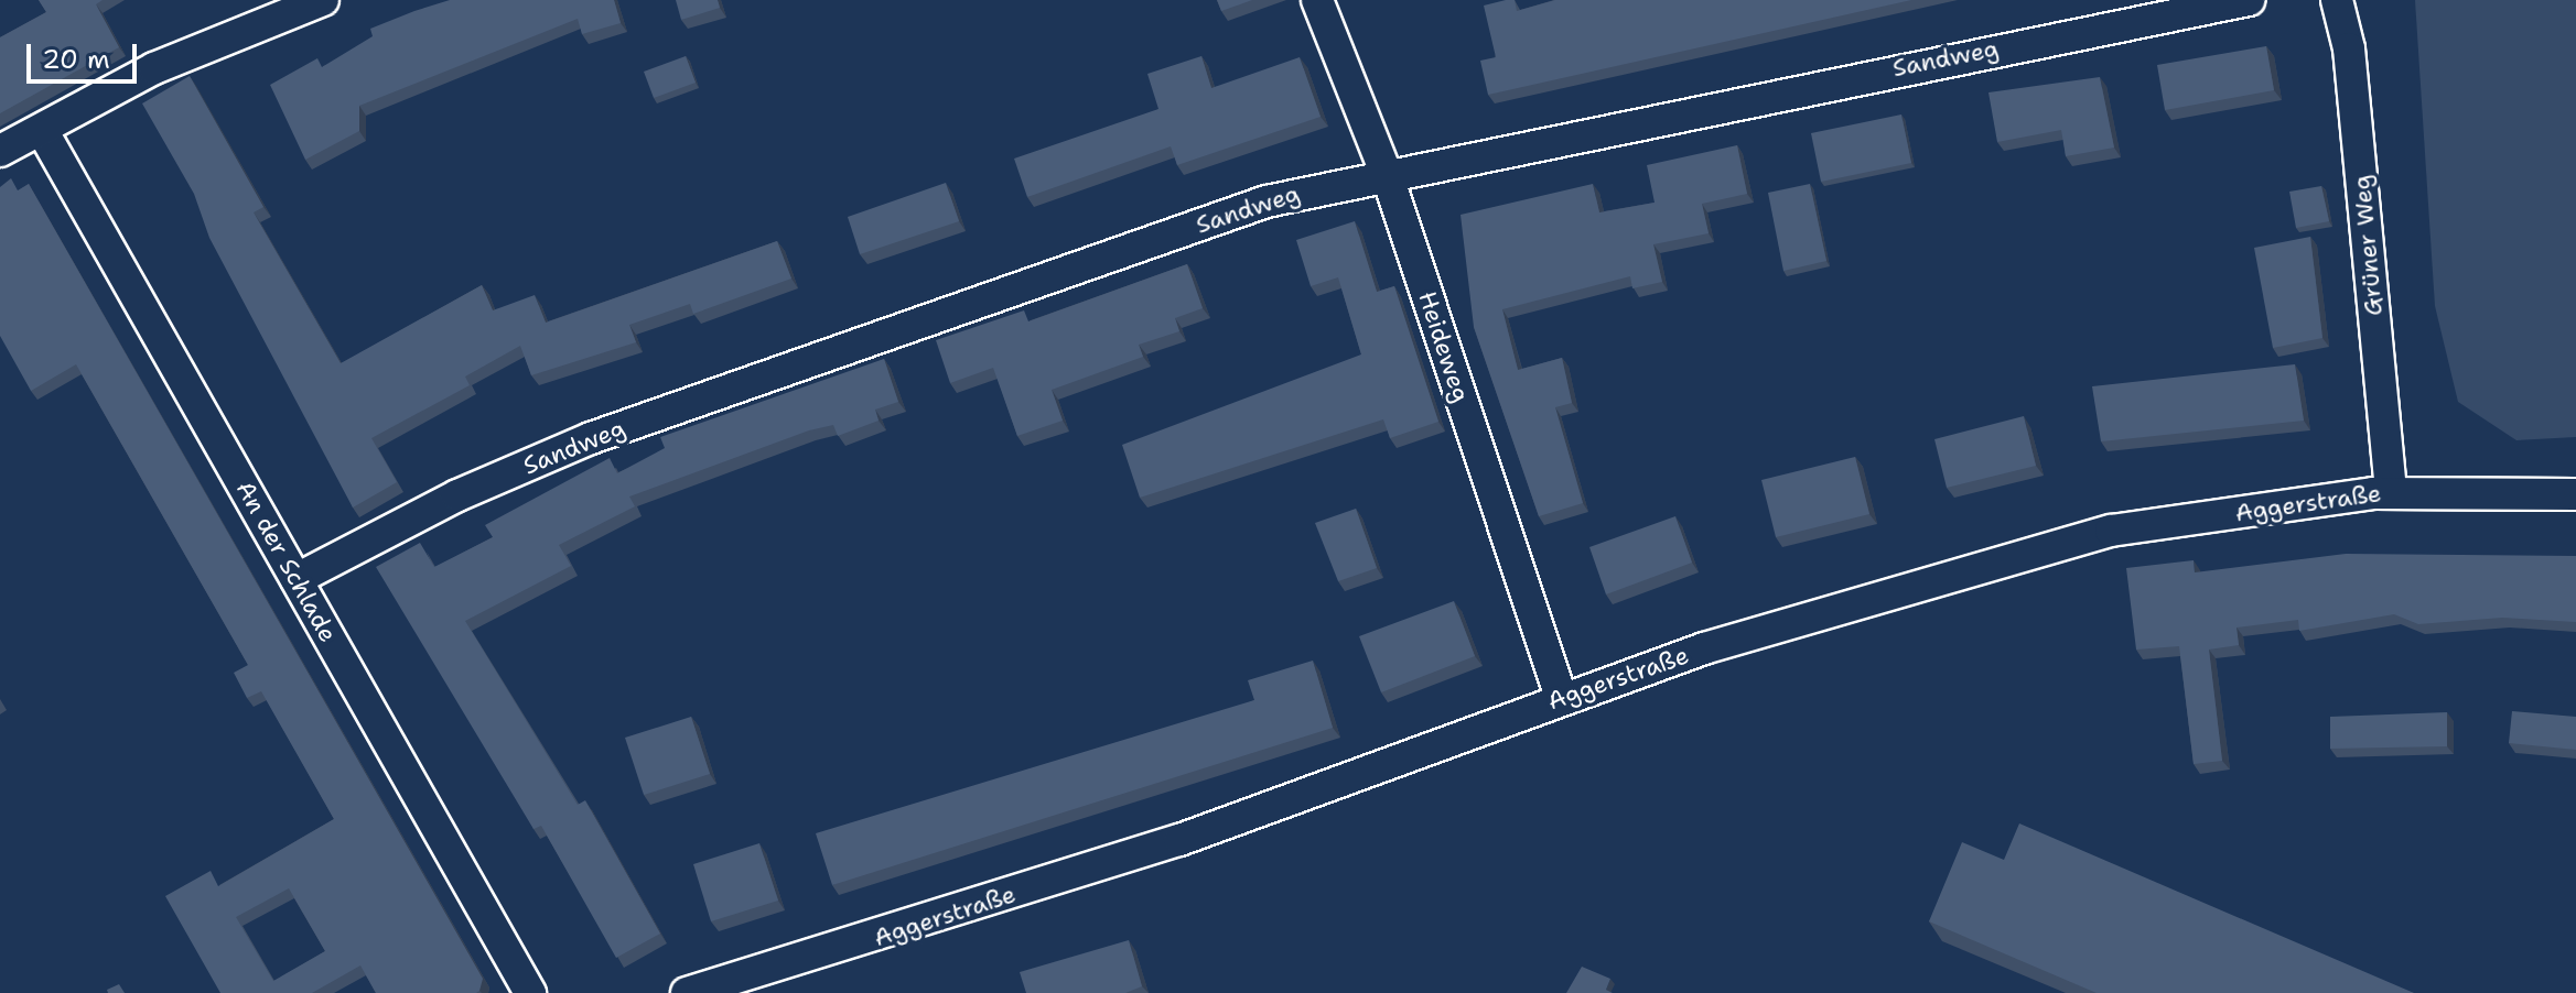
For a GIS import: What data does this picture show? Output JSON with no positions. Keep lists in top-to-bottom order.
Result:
{
  "streets": {
    "street": [
      "Sandweg",
      "Grüner Weg",
      "Heideweg",
      "Aggerstraße",
      "An der Schlade"
    ]
  },
  "crossings": [
    ["Sandweg", "Heideweg"],
    ["Sandweg", "An der Schlade"],
    ["Grüner Weg", "Aggerstraße"],
    ["Heideweg", "Aggerstraße"]
  ],
  "scale_bar": "20 m"
}
